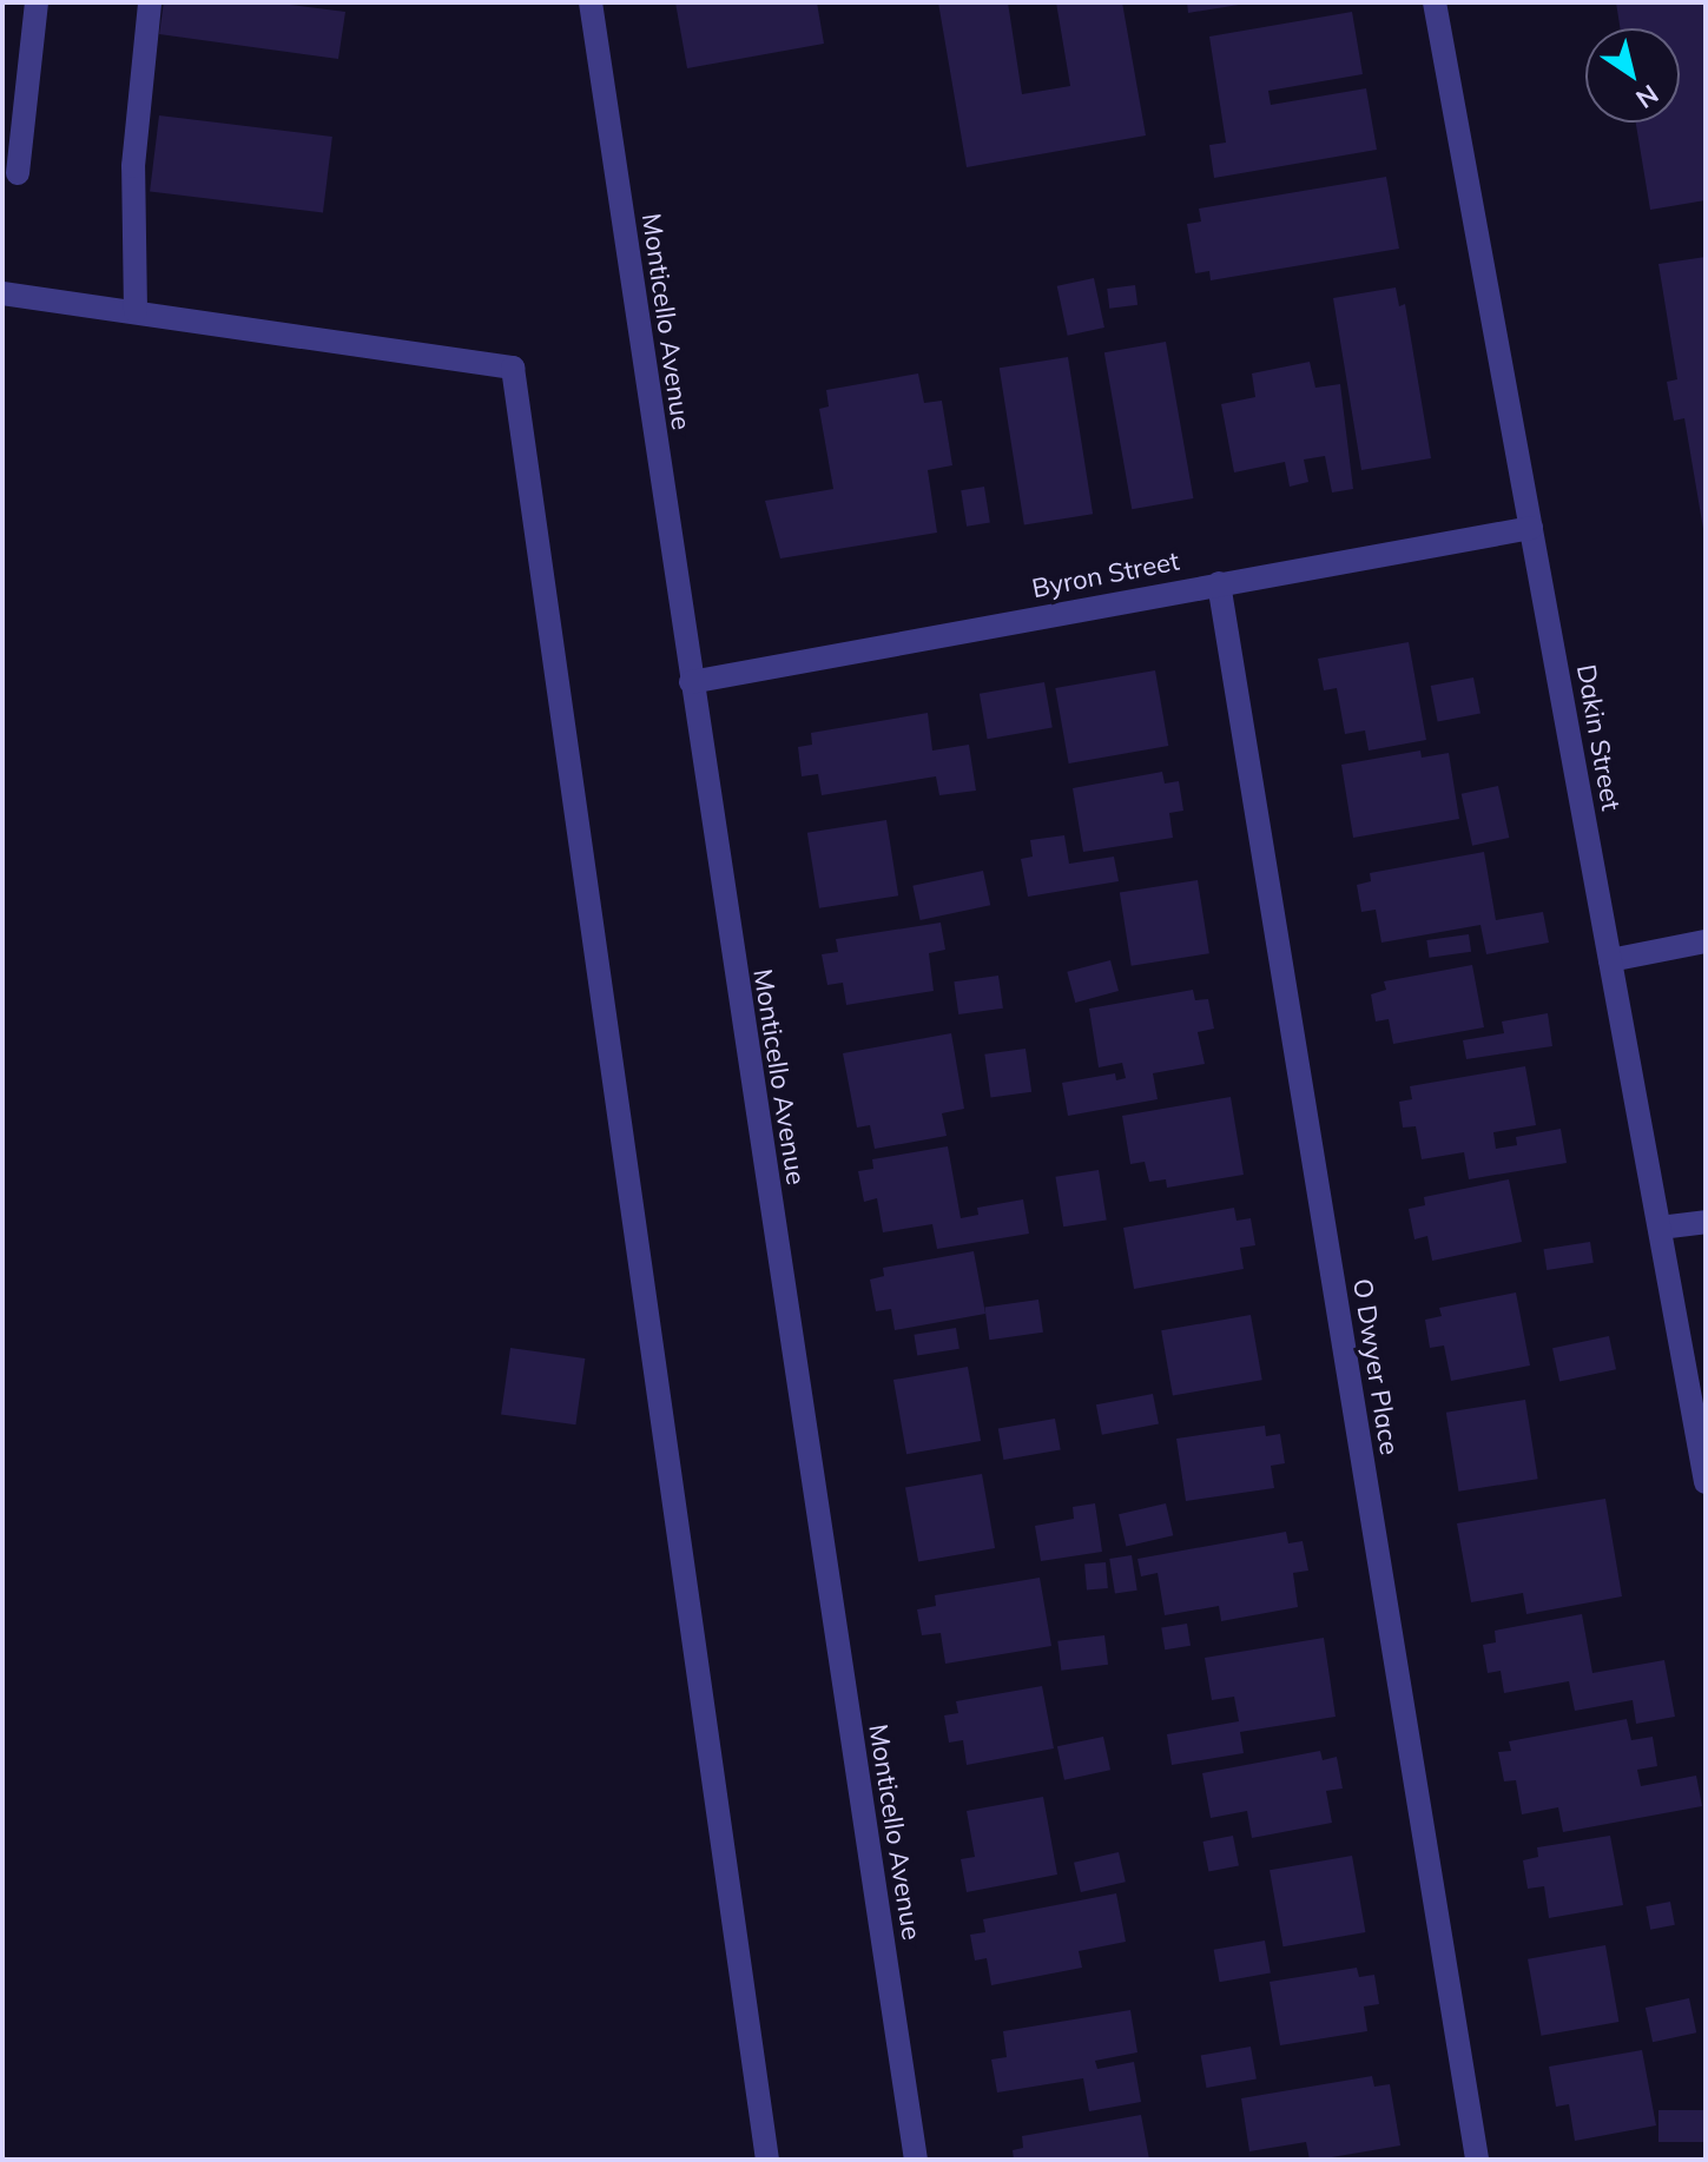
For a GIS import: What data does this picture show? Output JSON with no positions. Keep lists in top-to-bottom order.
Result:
{
  "streets": {
    "street": [
      "Monticello Avenue",
      "Byron Street",
      "Dakin Street",
      "O Dwyer Place"
    ]
  },
  "crossings": [
    ["Monticello Avenue", "Byron Street"],
    ["Byron Street", "Dakin Street"],
    ["Byron Street", "O Dwyer Place"]
  ],
  "north": "bottom right"
}
